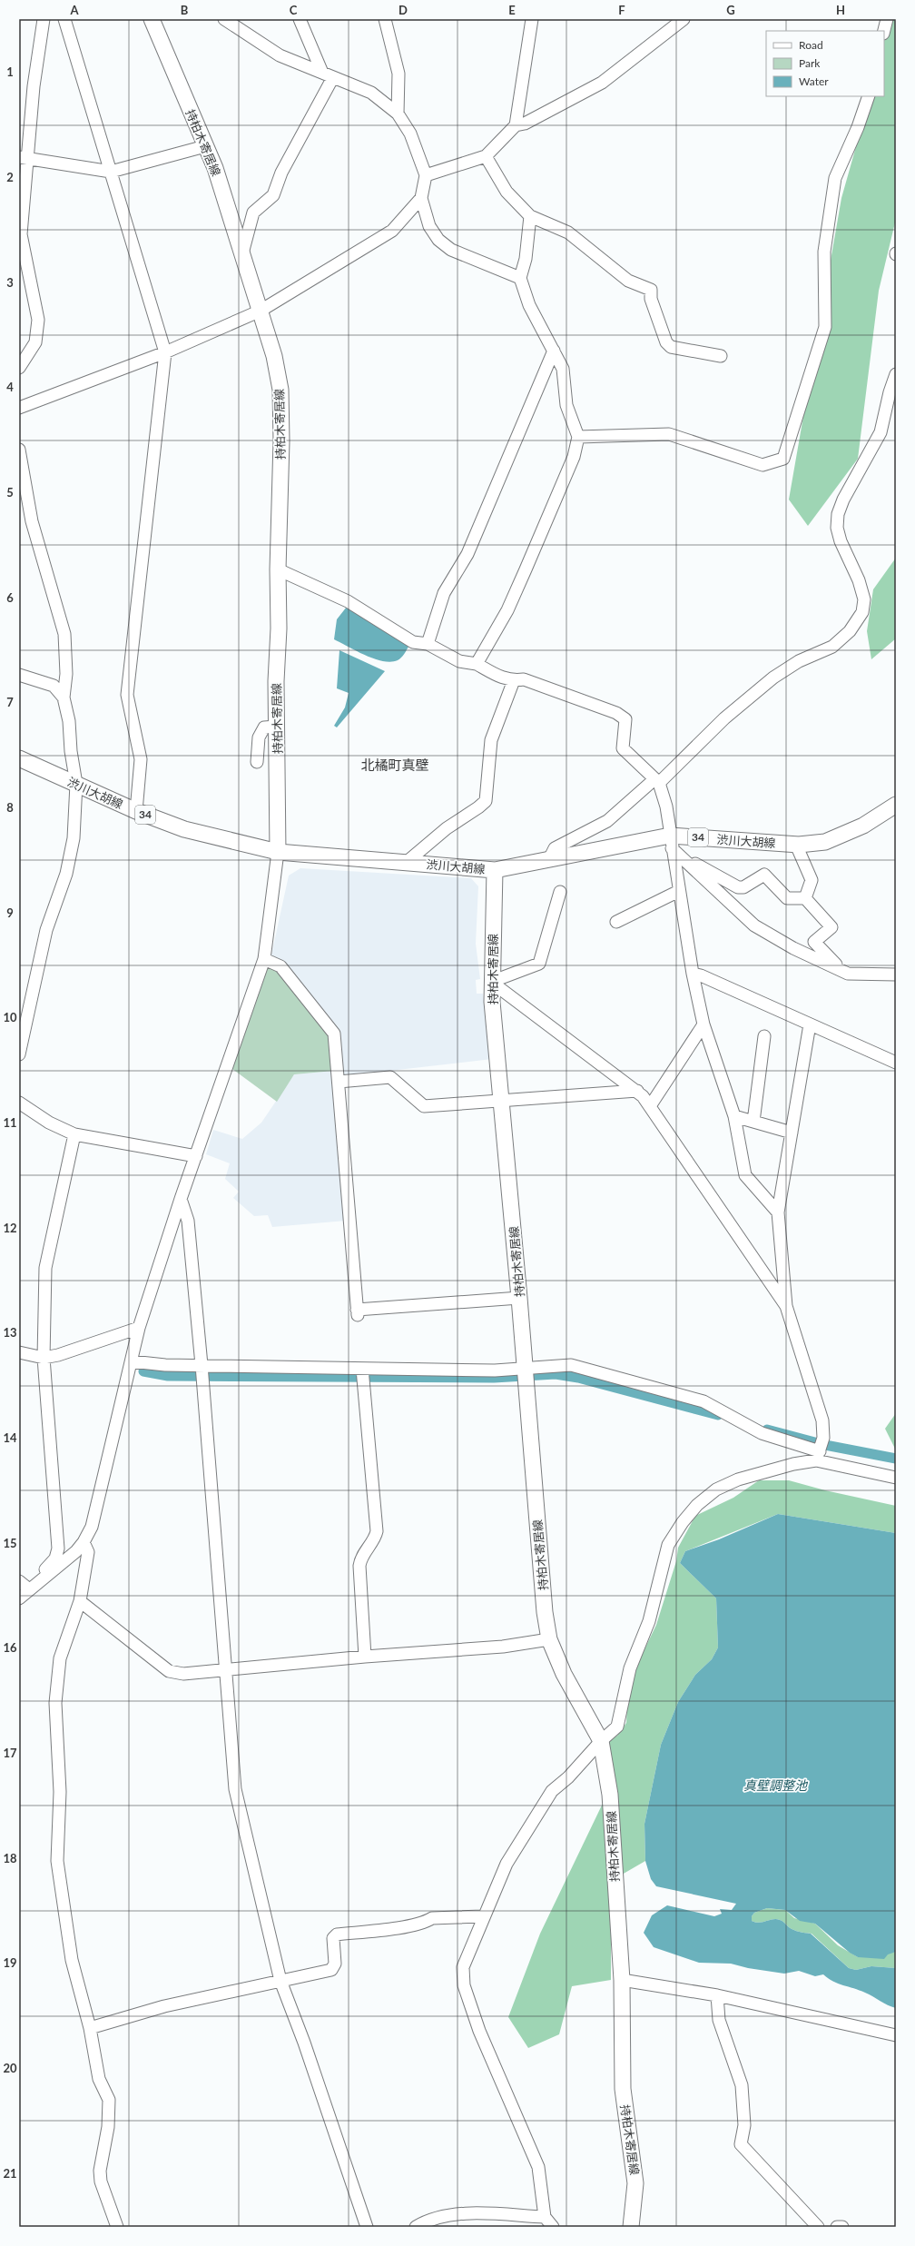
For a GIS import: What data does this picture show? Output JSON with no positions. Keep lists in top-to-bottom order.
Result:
{
  "streets": {
    "main road": ["持柏木寄居線", "渋川大胡線", "34"]
  },
  "crossings": [
    ["持柏木寄居線", "渋川大胡線"]
  ],
  "districts": ["北橘町真壁"],
  "water": ["真壁調整池"],
  "legend": ["Road", "Park", "Water"],
  "grid": {
    "columns": [
      "A",
      "B",
      "C",
      "D",
      "E",
      "F",
      "G",
      "H"
    ],
    "rows": [
      "1",
      "2",
      "3",
      "4",
      "5",
      "6",
      "7",
      "8",
      "9",
      "10",
      "11",
      "12",
      "13",
      "14",
      "15",
      "16",
      "17",
      "18",
      "19",
      "20",
      "21"
    ]
  }
}
